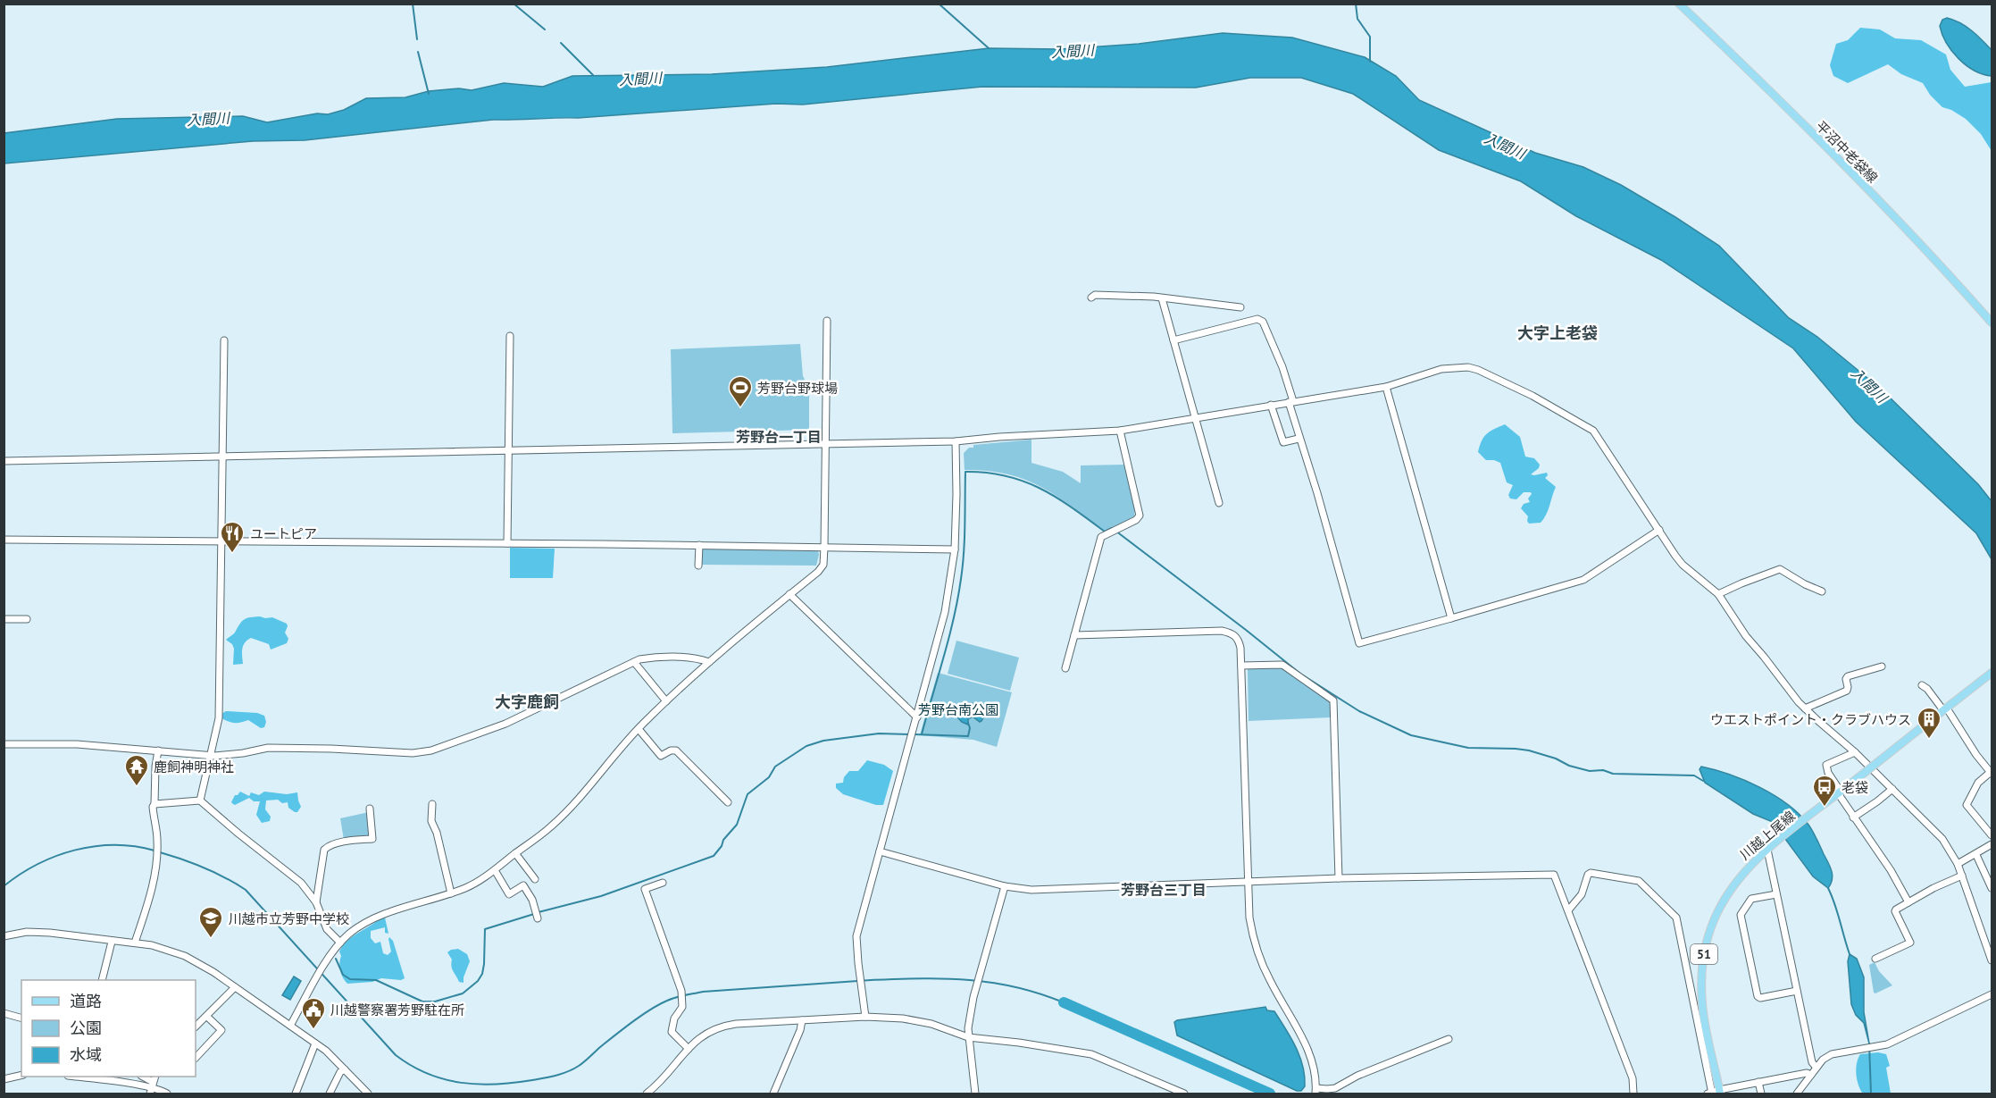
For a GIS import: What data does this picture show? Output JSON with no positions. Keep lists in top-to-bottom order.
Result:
{
  "streets": {
    "main road": ["平沼中老袋線", "川越上尾線", "51"]
  },
  "districts": [
    "大字上老袋",
    "芳野台一丁目",
    "大字鹿飼",
    "芳野台三丁目"
  ],
  "water": ["入間川"],
  "parks": ["芳野台南公園"],
  "places": {
    "sports": ["芳野台野球場"],
    "restaurant": ["ユートピア"],
    "building": ["ウエストポイント・クラブハウス"],
    "temple": ["鹿飼神明神社"],
    "bus stop": ["老袋"],
    "school or university": ["川越市立芳野中学校"],
    "public building": ["川越警察署芳野駐在所"]
  },
  "legend": ["道路", "公園", "水域"]
}
